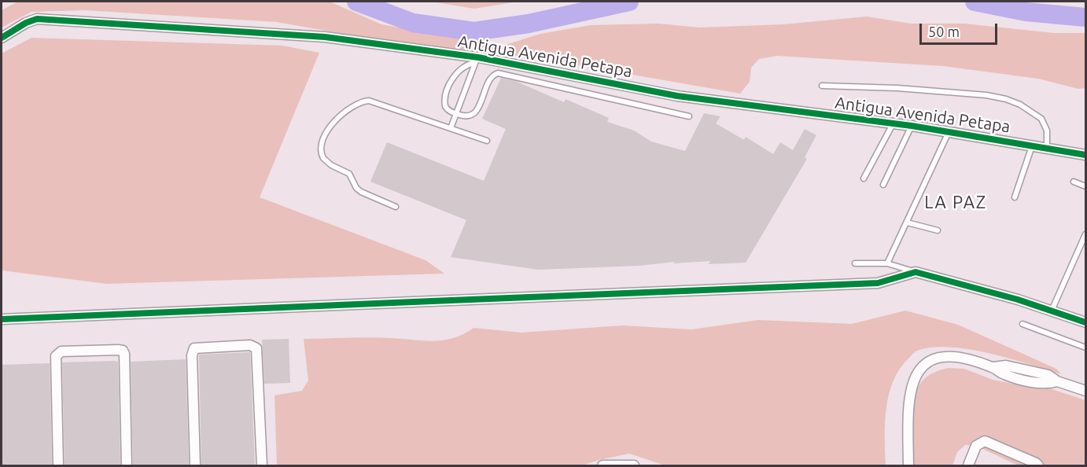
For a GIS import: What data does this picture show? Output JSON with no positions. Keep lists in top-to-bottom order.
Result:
{
  "streets": {
    "street": ["Antigua Avenida Petapa"]
  },
  "districts": ["LA PAZ"],
  "scale_bar": "50 m"
}
